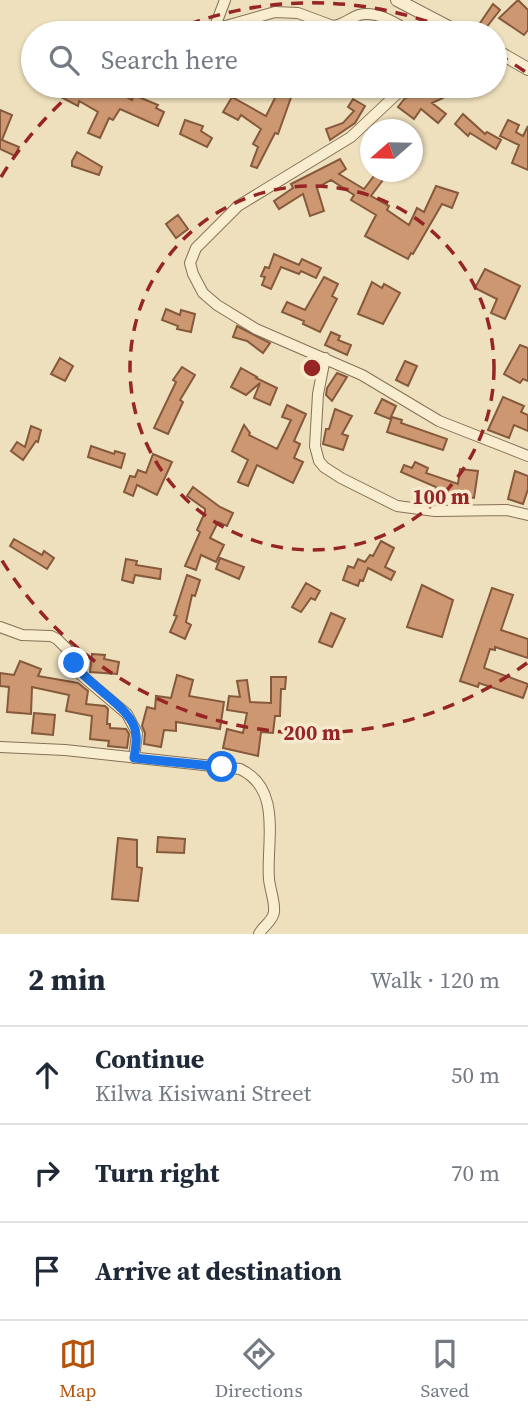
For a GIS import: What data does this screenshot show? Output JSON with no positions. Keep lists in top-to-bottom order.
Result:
{
  "north": "left",
  "page": {
    "search": "Search here",
    "heading": ["2 min", "Walk · 120 m"],
    "list": [
      ["Continue", "Kilwa Kisiwani Street", "50 m"],
      ["Turn right", "70 m"],
      "Arrive at destination"
    ],
    "nav": ["Map", "Directions", "Saved"]
  },
  "rings": ["100 m", "200 m"]
}
